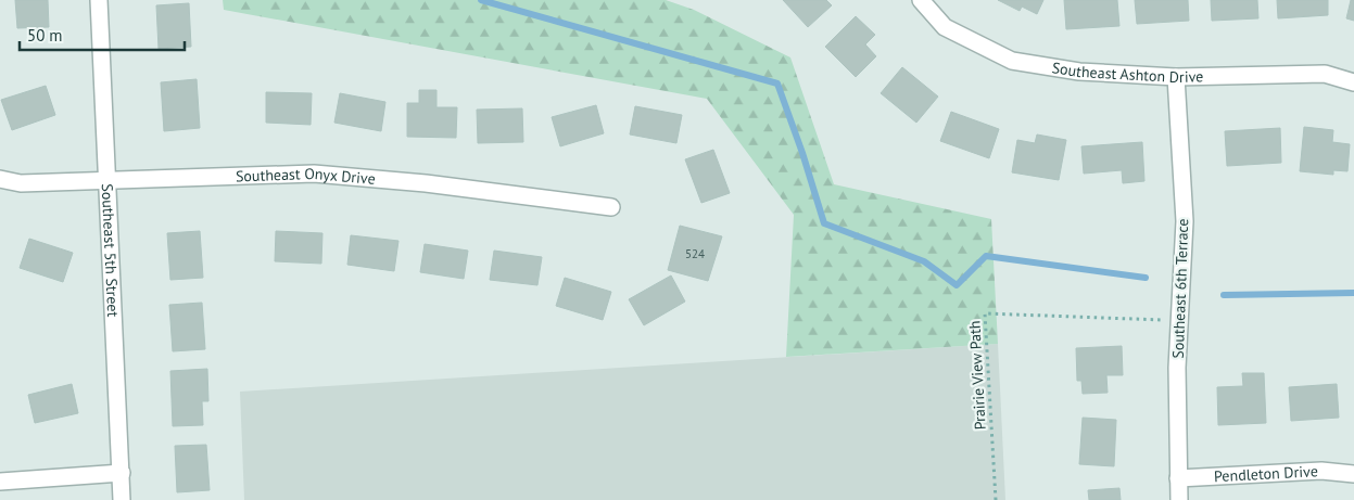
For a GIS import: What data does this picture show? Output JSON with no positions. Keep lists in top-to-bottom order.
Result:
{
  "streets": {
    "street": [
      "Southeast Ashton Drive",
      "Southeast Onyx Drive",
      "Southeast 5th Street",
      "Southeast 6th Terrace",
      "Pendleton Drive"
    ],
    "path": ["Prairie View Path"]
  },
  "crossings": [
    ["Southeast Ashton Drive", "Southeast 6th Terrace"],
    ["Southeast Onyx Drive", "Southeast 5th Street"],
    ["Southeast 6th Terrace", "Prairie View Path"],
    ["Southeast 6th Terrace", "Pendleton Drive"]
  ],
  "house_numbers": ["524"],
  "scale_bar": "50 m"
}
